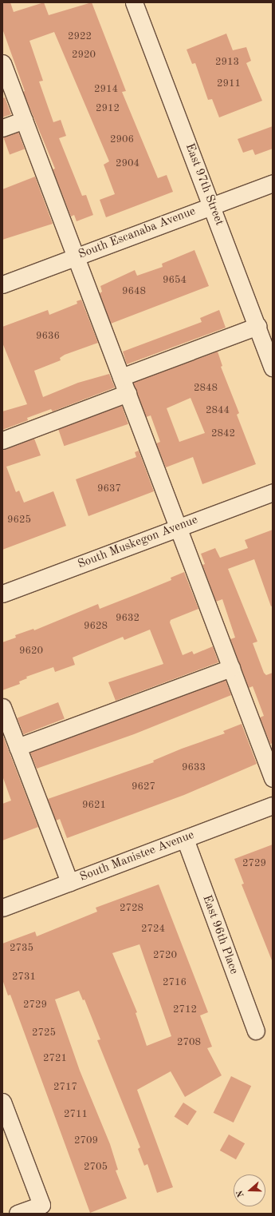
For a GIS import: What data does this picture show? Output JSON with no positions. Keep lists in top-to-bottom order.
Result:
{
  "streets": {
    "street": [
      "East 97th Street",
      "South Escanaba Avenue",
      "South Muskegon Avenue",
      "South Manistee Avenue",
      "East 96th Place"
    ]
  },
  "crossings": [
    ["East 97th Street", "South Escanaba Avenue"],
    ["South Manistee Avenue", "East 96th Place"]
  ],
  "house_numbers": [
    "2922",
    "2920",
    "2913",
    "2911",
    "2914",
    "2912",
    "2906",
    "2904",
    "9654",
    "9648",
    "9636",
    "2848",
    "2844",
    "2842",
    "9637",
    "9625",
    "9632",
    "9628",
    "9620",
    "9633",
    "9627",
    "9621",
    "2729",
    "2728",
    "2724",
    "2735",
    "2720",
    "2731",
    "2716",
    "2729",
    "2712",
    "2725",
    "2708",
    "2721",
    "2717",
    "2711",
    "2709",
    "2705"
  ],
  "north": "left"
}
